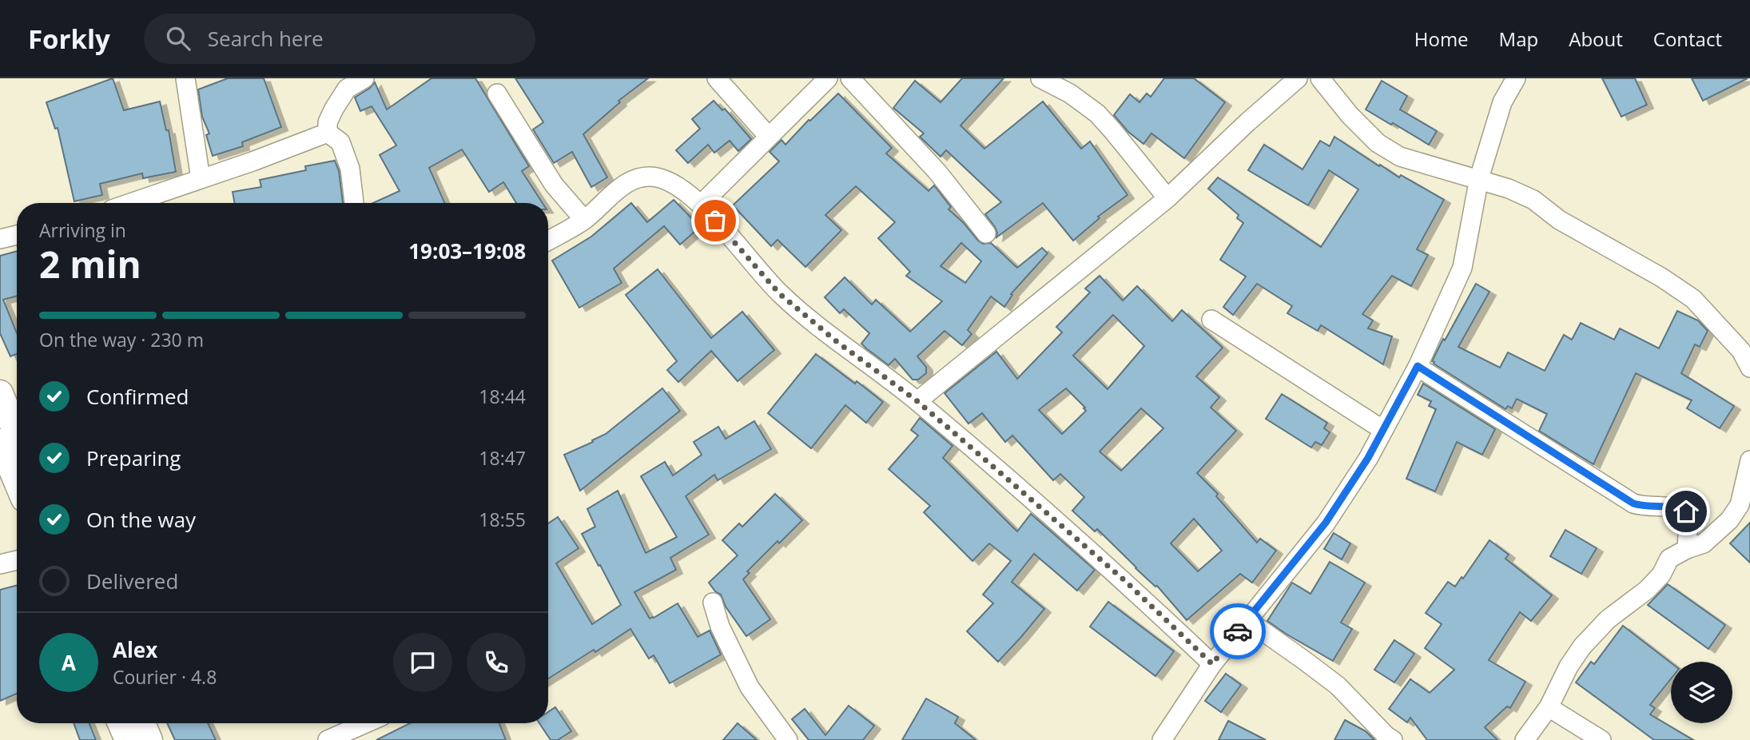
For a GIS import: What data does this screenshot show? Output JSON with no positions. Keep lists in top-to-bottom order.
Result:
{
  "page": {
    "header": "Forkly",
    "search": "Search here",
    "nav": [
      "Home",
      "Map",
      "About",
      "Contact"
    ],
    "heading": ["2 min", "Arriving in", "19:03–19:08"],
    "panel": ["Alex", "Courier · 4.8"],
    "bar": "On the way · 230 m",
    "list": [
      ["Confirmed", "18:44"],
      ["Preparing", "18:47"],
      ["On the way", "18:55"],
      "Delivered"
    ],
    "round": "A"
  }
}
